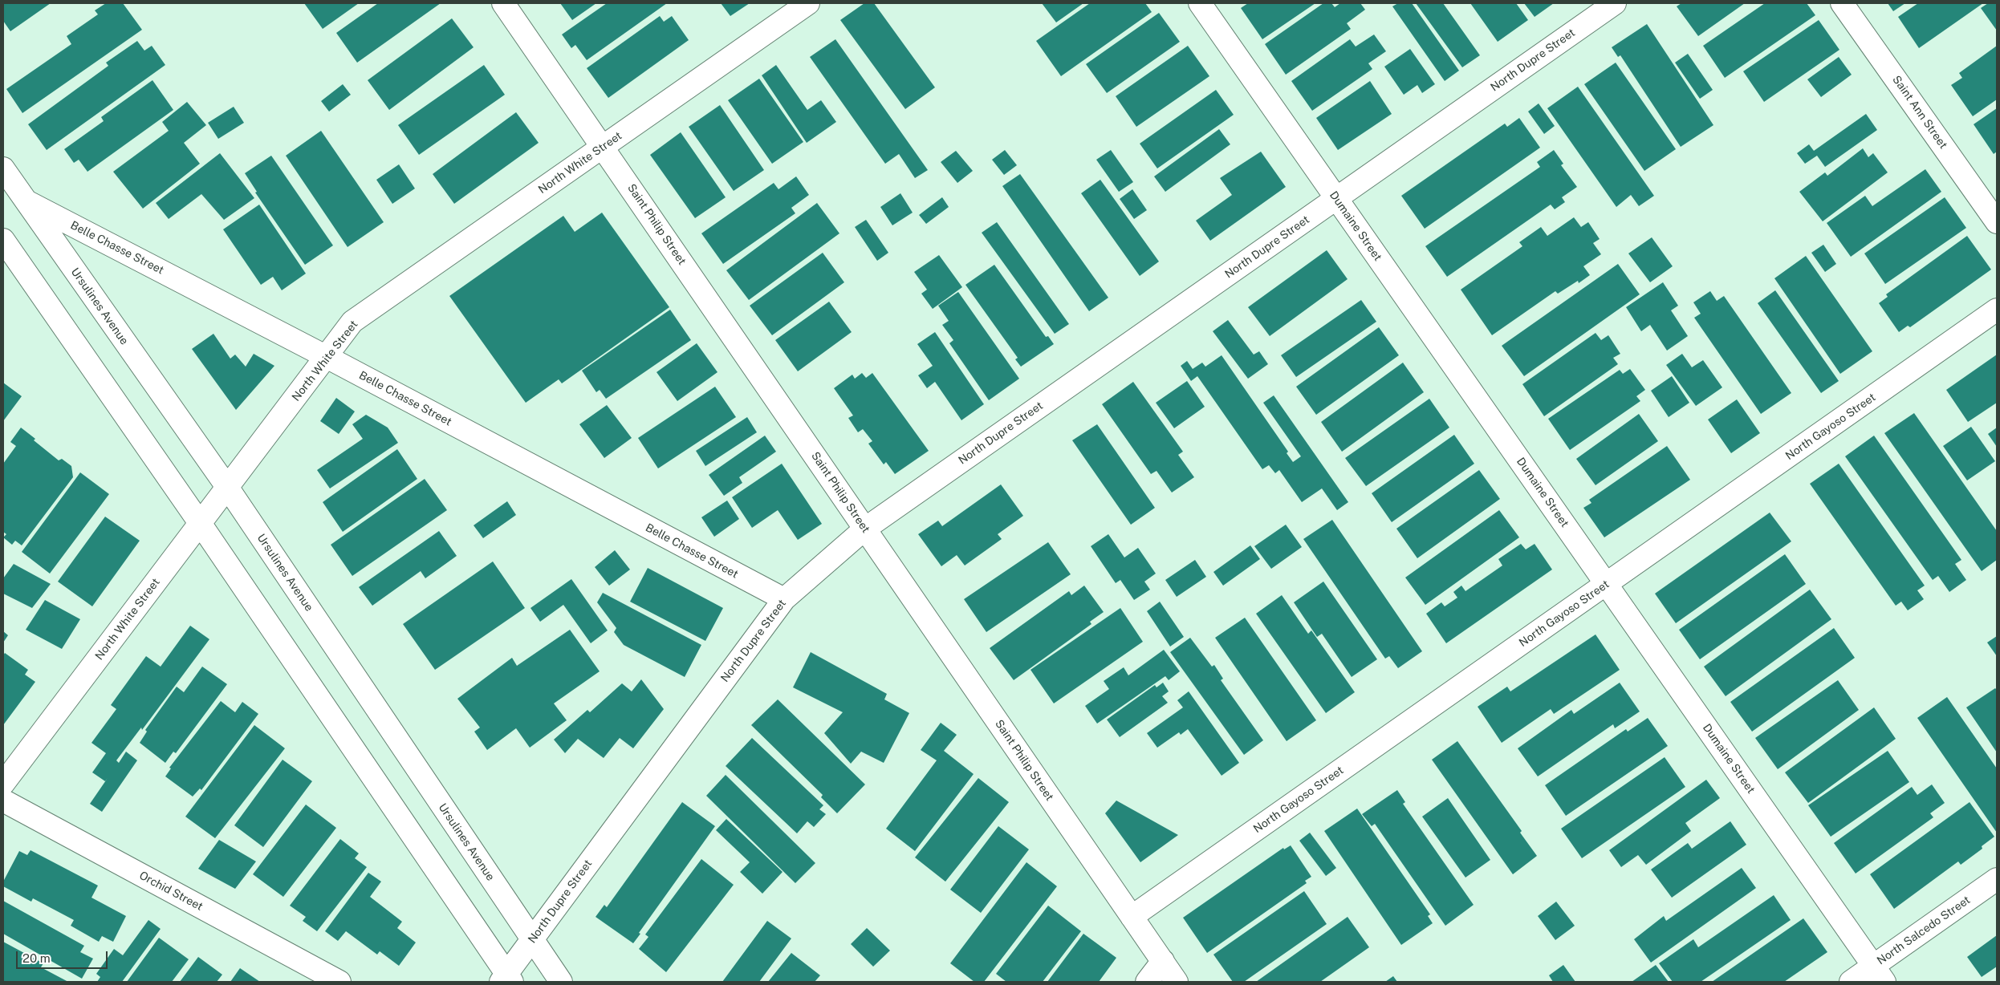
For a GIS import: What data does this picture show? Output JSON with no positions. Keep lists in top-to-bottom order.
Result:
{
  "streets": {
    "street": [
      "North Dupre Street",
      "Saint Ann Street",
      "North White Street",
      "Saint Philip Street",
      "Dumaine Street",
      "Belle Chasse Street",
      "Ursulines Avenue",
      "North Gayoso Street",
      "Orchid Street",
      "North Salcedo Street"
    ]
  },
  "crossings": [
    ["North Dupre Street", "Saint Philip Street"],
    ["North Dupre Street", "Dumaine Street"],
    ["North Dupre Street", "Belle Chasse Street"],
    ["North Dupre Street", "Ursulines Avenue"],
    ["North White Street", "Saint Philip Street"],
    ["North White Street", "Belle Chasse Street"],
    ["North White Street", "Ursulines Avenue"],
    ["Saint Philip Street", "North Gayoso Street"],
    ["Dumaine Street", "North Gayoso Street"],
    ["Dumaine Street", "North Salcedo Street"],
    ["Belle Chasse Street", "Ursulines Avenue"]
  ],
  "scale_bar": "20 m"
}
